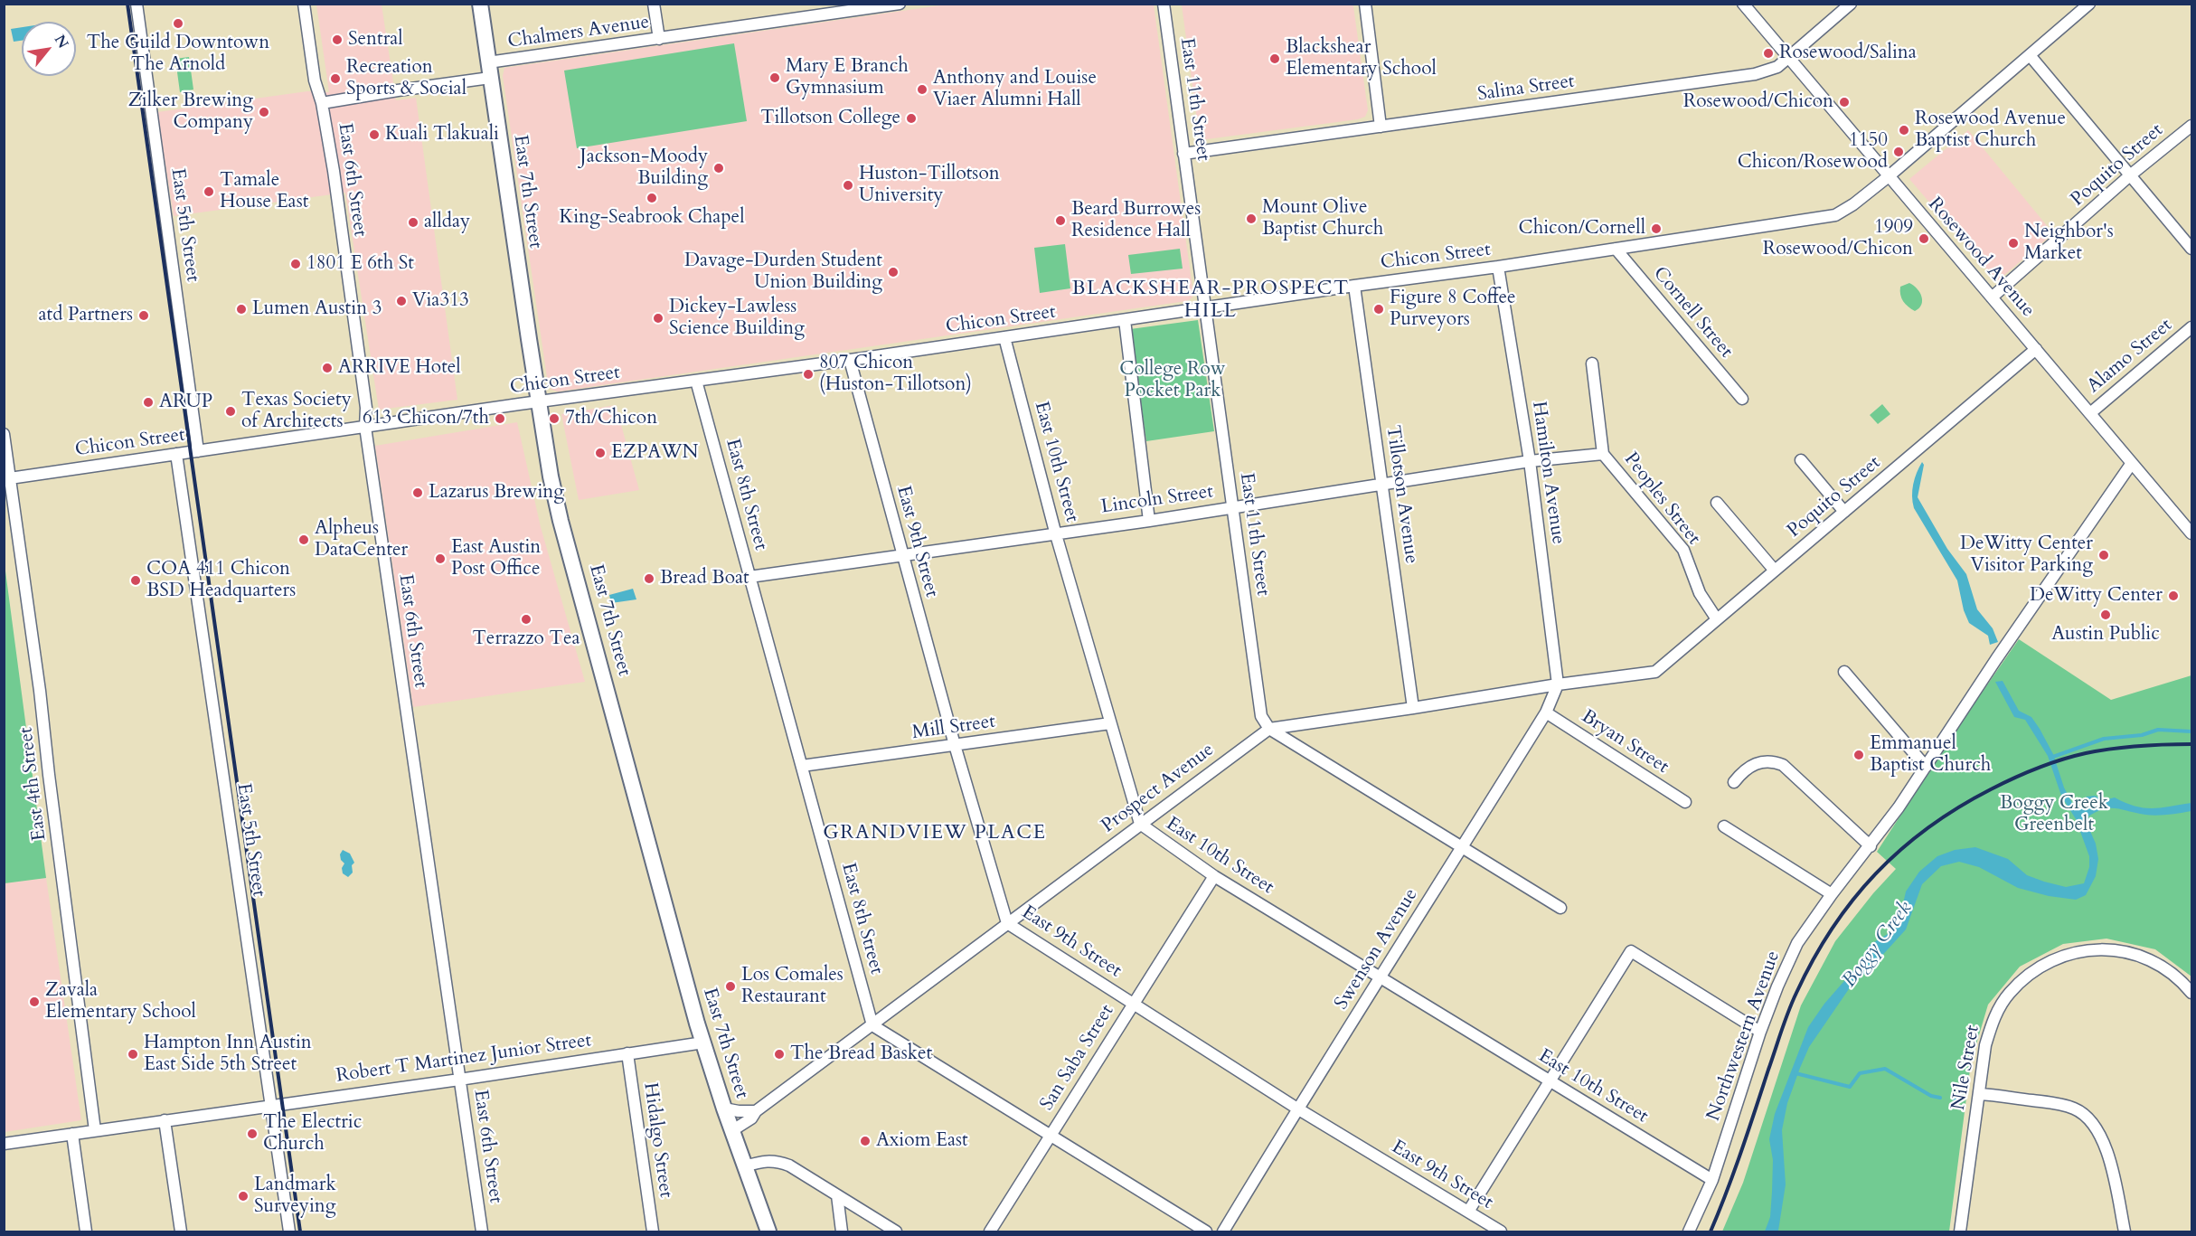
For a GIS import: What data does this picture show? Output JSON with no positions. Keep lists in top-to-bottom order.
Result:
{
  "streets": {
    "main road": ["East 7th Street"],
    "street": [
      "Chalmers Avenue",
      "Salina Street",
      "East 11th Street",
      "Poquito Street",
      "East 6th Street",
      "East 5th Street",
      "Chicon Street",
      "Rosewood Avenue",
      "Cornell Street",
      "Alamo Street",
      "East 10th Street",
      "Hamilton Avenue",
      "East 8th Street",
      "Tillotson Avenue",
      "Peoples Street",
      "Lincoln Street",
      "East 9th Street",
      "Mill Street",
      "Bryan Street",
      "East 4th Street",
      "Prospect Avenue",
      "Swenson Avenue",
      "Northwestern Avenue",
      "San Saba Street",
      "Robert T Martinez Junior Street",
      "Nile Street",
      "Hidalgo Street"
    ]
  },
  "crossings": [
    ["Chalmers Avenue", "East 6th Street"],
    ["Chalmers Avenue", "East 7th Street"],
    ["Salina Street", "East 11th Street"],
    ["Salina Street", "Rosewood Avenue"],
    ["East 11th Street", "Chicon Street"],
    ["East 11th Street", "Lincoln Street"],
    ["East 11th Street", "Prospect Avenue"],
    ["Poquito Street", "Rosewood Avenue"],
    ["Poquito Street", "Peoples Street"],
    ["Poquito Street", "Prospect Avenue"],
    ["East 6th Street", "Chicon Street"],
    ["East 6th Street", "Robert T Martinez Junior Street"],
    ["East 7th Street", "Chicon Street"],
    ["East 7th Street", "Prospect Avenue"],
    ["East 7th Street", "Robert T Martinez Junior Street"],
    ["East 5th Street", "Chicon Street"],
    ["East 5th Street", "Robert T Martinez Junior Street"],
    ["Chicon Street", "Rosewood Avenue"],
    ["Chicon Street", "Cornell Street"],
    ["Chicon Street", "East 10th Street"],
    ["Chicon Street", "Hamilton Avenue"],
    ["Chicon Street", "East 8th Street"],
    ["Chicon Street", "Tillotson Avenue"],
    ["Chicon Street", "East 9th Street"],
    ["Chicon Street", "East 4th Street"],
    ["Rosewood Avenue", "Alamo Street"],
    ["Rosewood Avenue", "Northwestern Avenue"],
    ["East 10th Street", "Lincoln Street"],
    ["East 10th Street", "Mill Street"],
    ["East 10th Street", "Prospect Avenue"],
    ["East 10th Street", "Swenson Avenue"],
    ["East 10th Street", "Northwestern Avenue"],
    ["East 10th Street", "San Saba Street"],
    ["Hamilton Avenue", "Lincoln Street"],
    ["Hamilton Avenue", "Prospect Avenue"],
    ["Hamilton Avenue", "Swenson Avenue"],
    ["East 8th Street", "Lincoln Street"],
    ["East 8th Street", "Mill Street"],
    ["East 8th Street", "Prospect Avenue"],
    ["Tillotson Avenue", "Lincoln Street"],
    ["Tillotson Avenue", "Prospect Avenue"],
    ["Peoples Street", "Lincoln Street"],
    ["Lincoln Street", "East 9th Street"],
    ["East 9th Street", "Mill Street"],
    ["East 9th Street", "Prospect Avenue"],
    ["East 9th Street", "Swenson Avenue"],
    ["East 9th Street", "San Saba Street"],
    ["Bryan Street", "Swenson Avenue"],
    ["East 4th Street", "Robert T Martinez Junior Street"],
    ["Prospect Avenue", "Swenson Avenue"],
    ["Robert T Martinez Junior Street", "Hidalgo Street"]
  ],
  "districts": ["BLACKSHEAR-PROSPECT HILL", "GRANDVIEW PLACE"],
  "water": ["Boggy Creek"],
  "parks": ["College Row Pocket Park", "Boggy Creek Greenbelt"],
  "places": [
    "The Guild Downtown The Arnold",
    "Sentral",
    "Rosewood/Salina",
    "Blackshear Elementary School",
    "Mary E Branch Gymnasium",
    "Recreation Sports & Social",
    "Anthony and Louise Viaer Alumni Hall",
    "Rosewood/Chicon",
    "Zilker Brewing Company",
    "Tillotson College",
    "Rosewood Avenue Baptist Church",
    "Kuali Tlakuali",
    "1150 Chicon/Rosewood",
    "Jackson-Moody Building",
    "Huston-Tillotson University",
    "Tamale House East",
    "King-Seabrook Chapel",
    "Mount Olive Baptist Church",
    "Beard Burrowes Residence Hall",
    "allday",
    "Chicon/Cornell",
    "1909 Rosewood/Chicon",
    "Neighbor's Market",
    "1801 E 6th St",
    "Davage-Durden Student Union Building",
    "Via313",
    "Lumen Austin 3",
    "Figure 8 Coffee Purveyors",
    "atd Partners",
    "Dickey-Lawless Science Building",
    "ARRIVE Hotel",
    "807 Chicon (Huston-Tillotson)",
    "ARUP",
    "Texas Society of Architects",
    "613 Chicon/7th",
    "7th/Chicon",
    "EZPAWN",
    "Lazarus Brewing",
    "Alpheus DataCenter",
    "DeWitty Center Visitor Parking",
    "East Austin Post Office",
    "Bread Boat",
    "COA 411 Chicon BSD Headquarters",
    "DeWitty Center",
    "Austin Public",
    "Terrazzo Tea",
    "Emmanuel Baptist Church",
    "Los Comales Restaurant",
    "Zavala Elementary School",
    "Hampton Inn Austin East Side 5th Street",
    "The Bread Basket",
    "The Electric Church",
    "Axiom East",
    "Landmark Surveying"
  ],
  "north": "top right"
}
